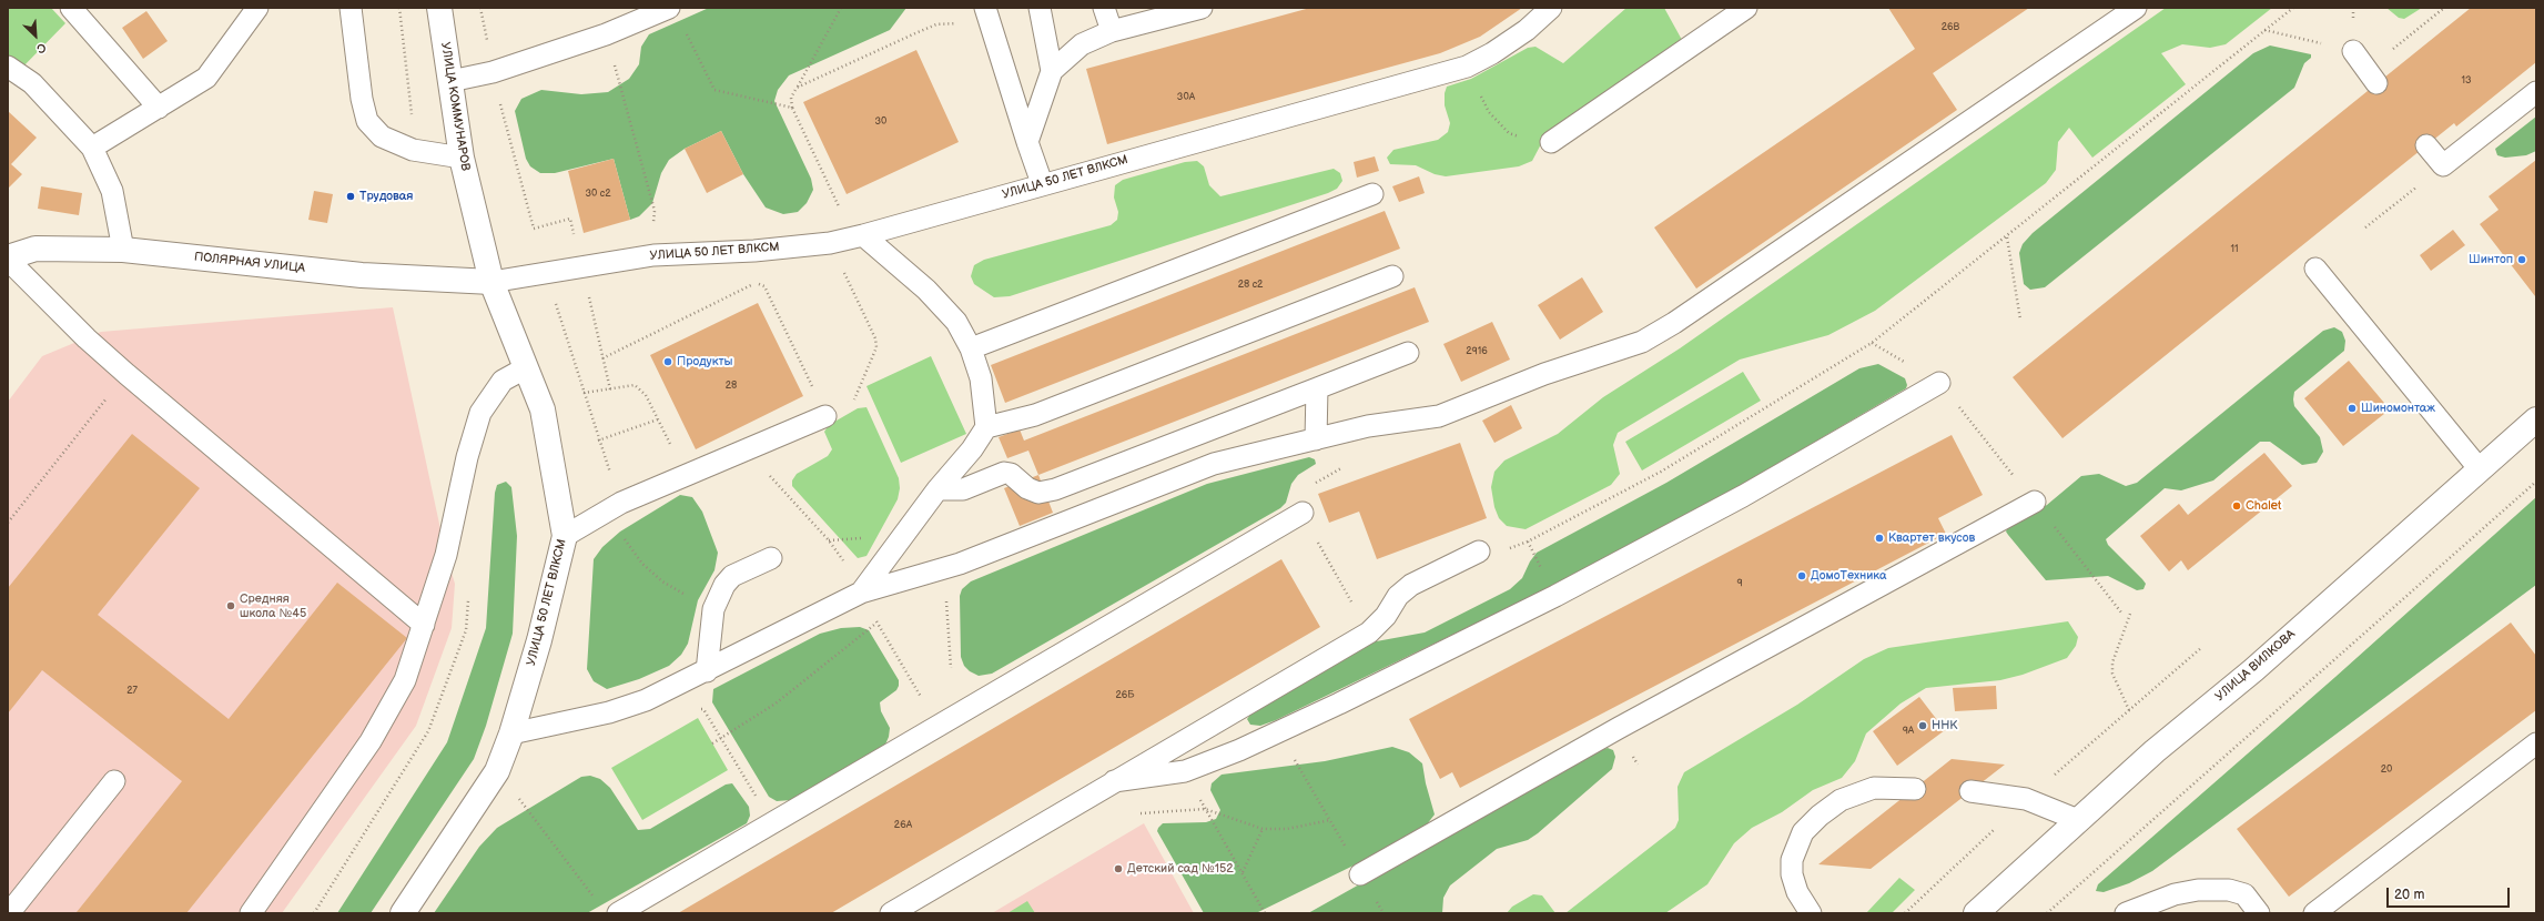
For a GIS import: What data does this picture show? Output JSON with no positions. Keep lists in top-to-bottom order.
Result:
{
  "streets": {
    "main road": [
      "УЛИЦА КОММУНАРОВ",
      "УЛИЦА 50 ЛЕТ ВЛКСМ",
      "ПОЛЯРНАЯ УЛИЦА",
      "УЛИЦА ВИЛКОВА"
    ]
  },
  "crossings": [
    ["УЛИЦА КОММУНАРОВ", "УЛИЦА 50 ЛЕТ ВЛКСМ"],
    ["УЛИЦА КОММУНАРОВ", "ПОЛЯРНАЯ УЛИЦА"],
    ["УЛИЦА 50 ЛЕТ ВЛКСМ", "ПОЛЯРНАЯ УЛИЦА"]
  ],
  "places": [
    "Трудовая",
    "Шинтоп",
    "Продукты",
    "Шиномонтаж",
    "Chalet",
    "Квартет вкусов",
    "ДомоТехника",
    "Средняя школа №45",
    "ННК",
    "Детский сад №152"
  ],
  "house_numbers": [
    "26В",
    "13",
    "30А",
    "30",
    "30 с2",
    "11",
    "28 с2",
    "2916",
    "28",
    "9",
    "27",
    "26Б",
    "9А",
    "20",
    "26А"
  ],
  "scale_bar": "20 m",
  "north": "bottom right"
}
